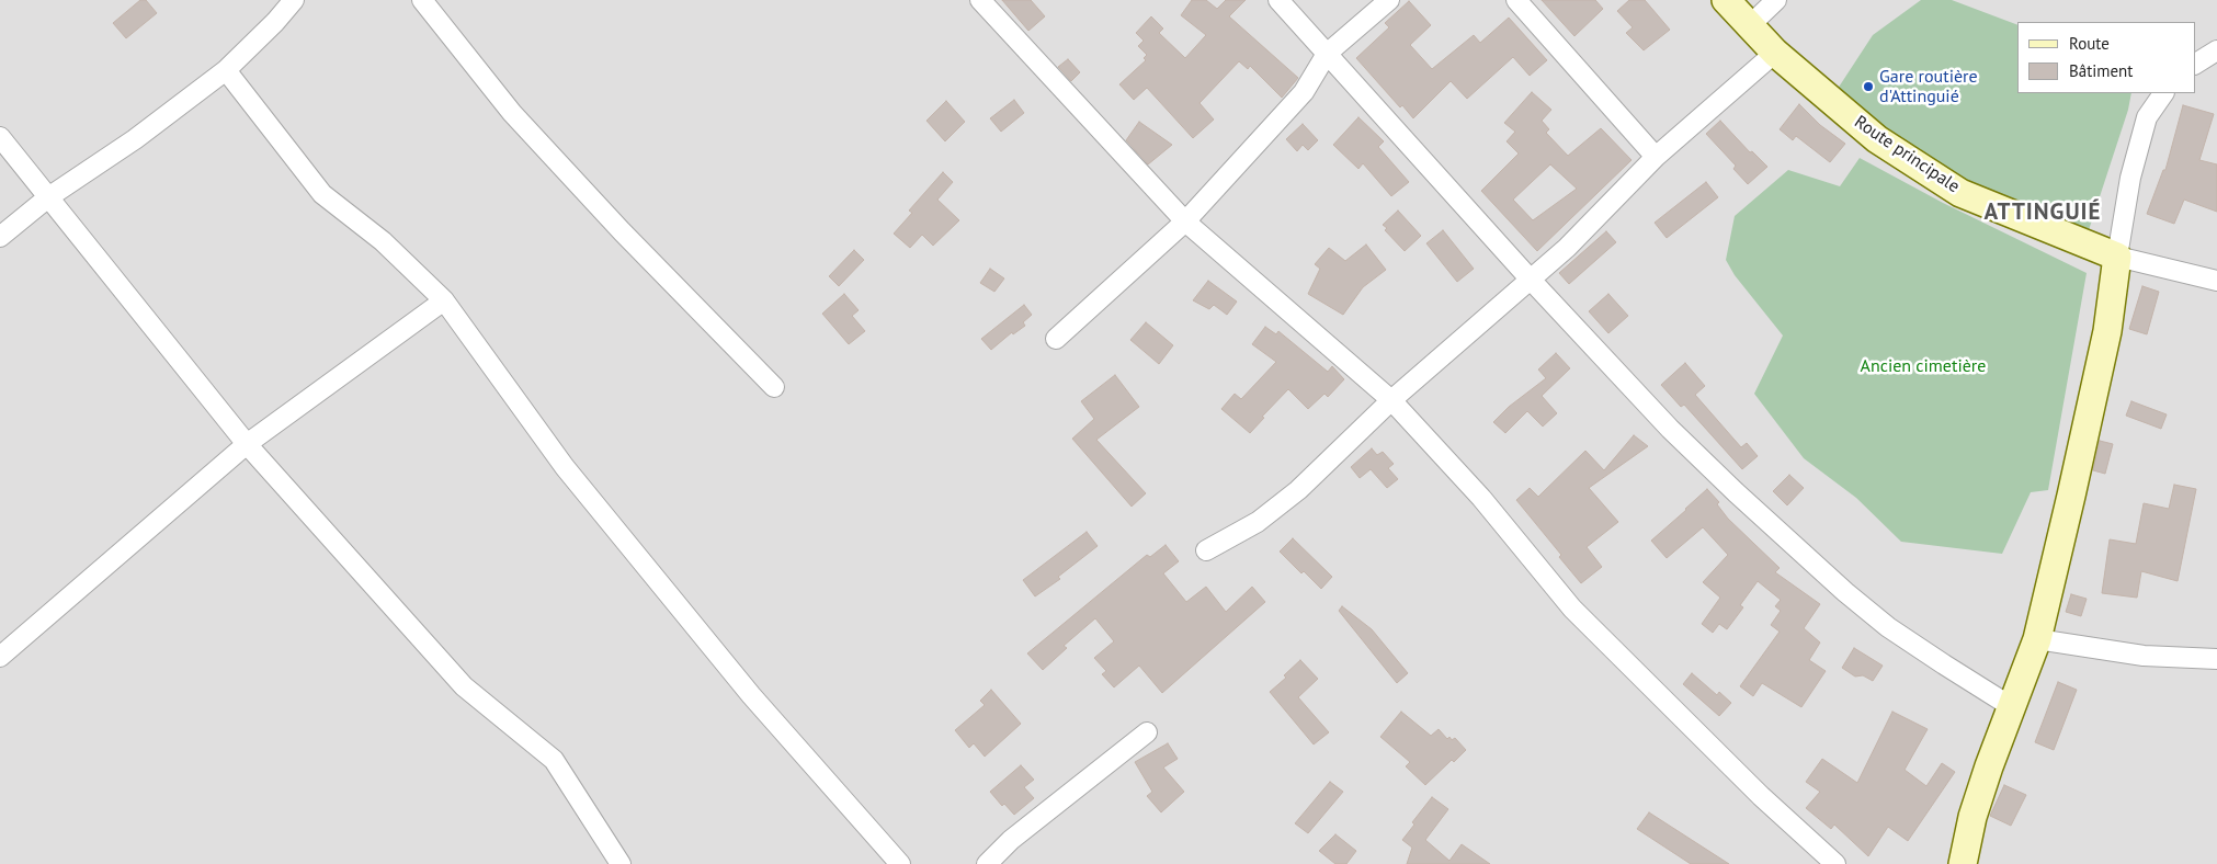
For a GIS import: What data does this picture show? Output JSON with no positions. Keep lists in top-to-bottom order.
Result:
{
  "streets": {
    "street": ["Route principale"]
  },
  "districts": ["ATTINGUIÉ"],
  "parks": ["Ancien cimetière"],
  "places": ["Gare routière d'Attinguié"],
  "legend": ["Route", "Bâtiment"]
}
